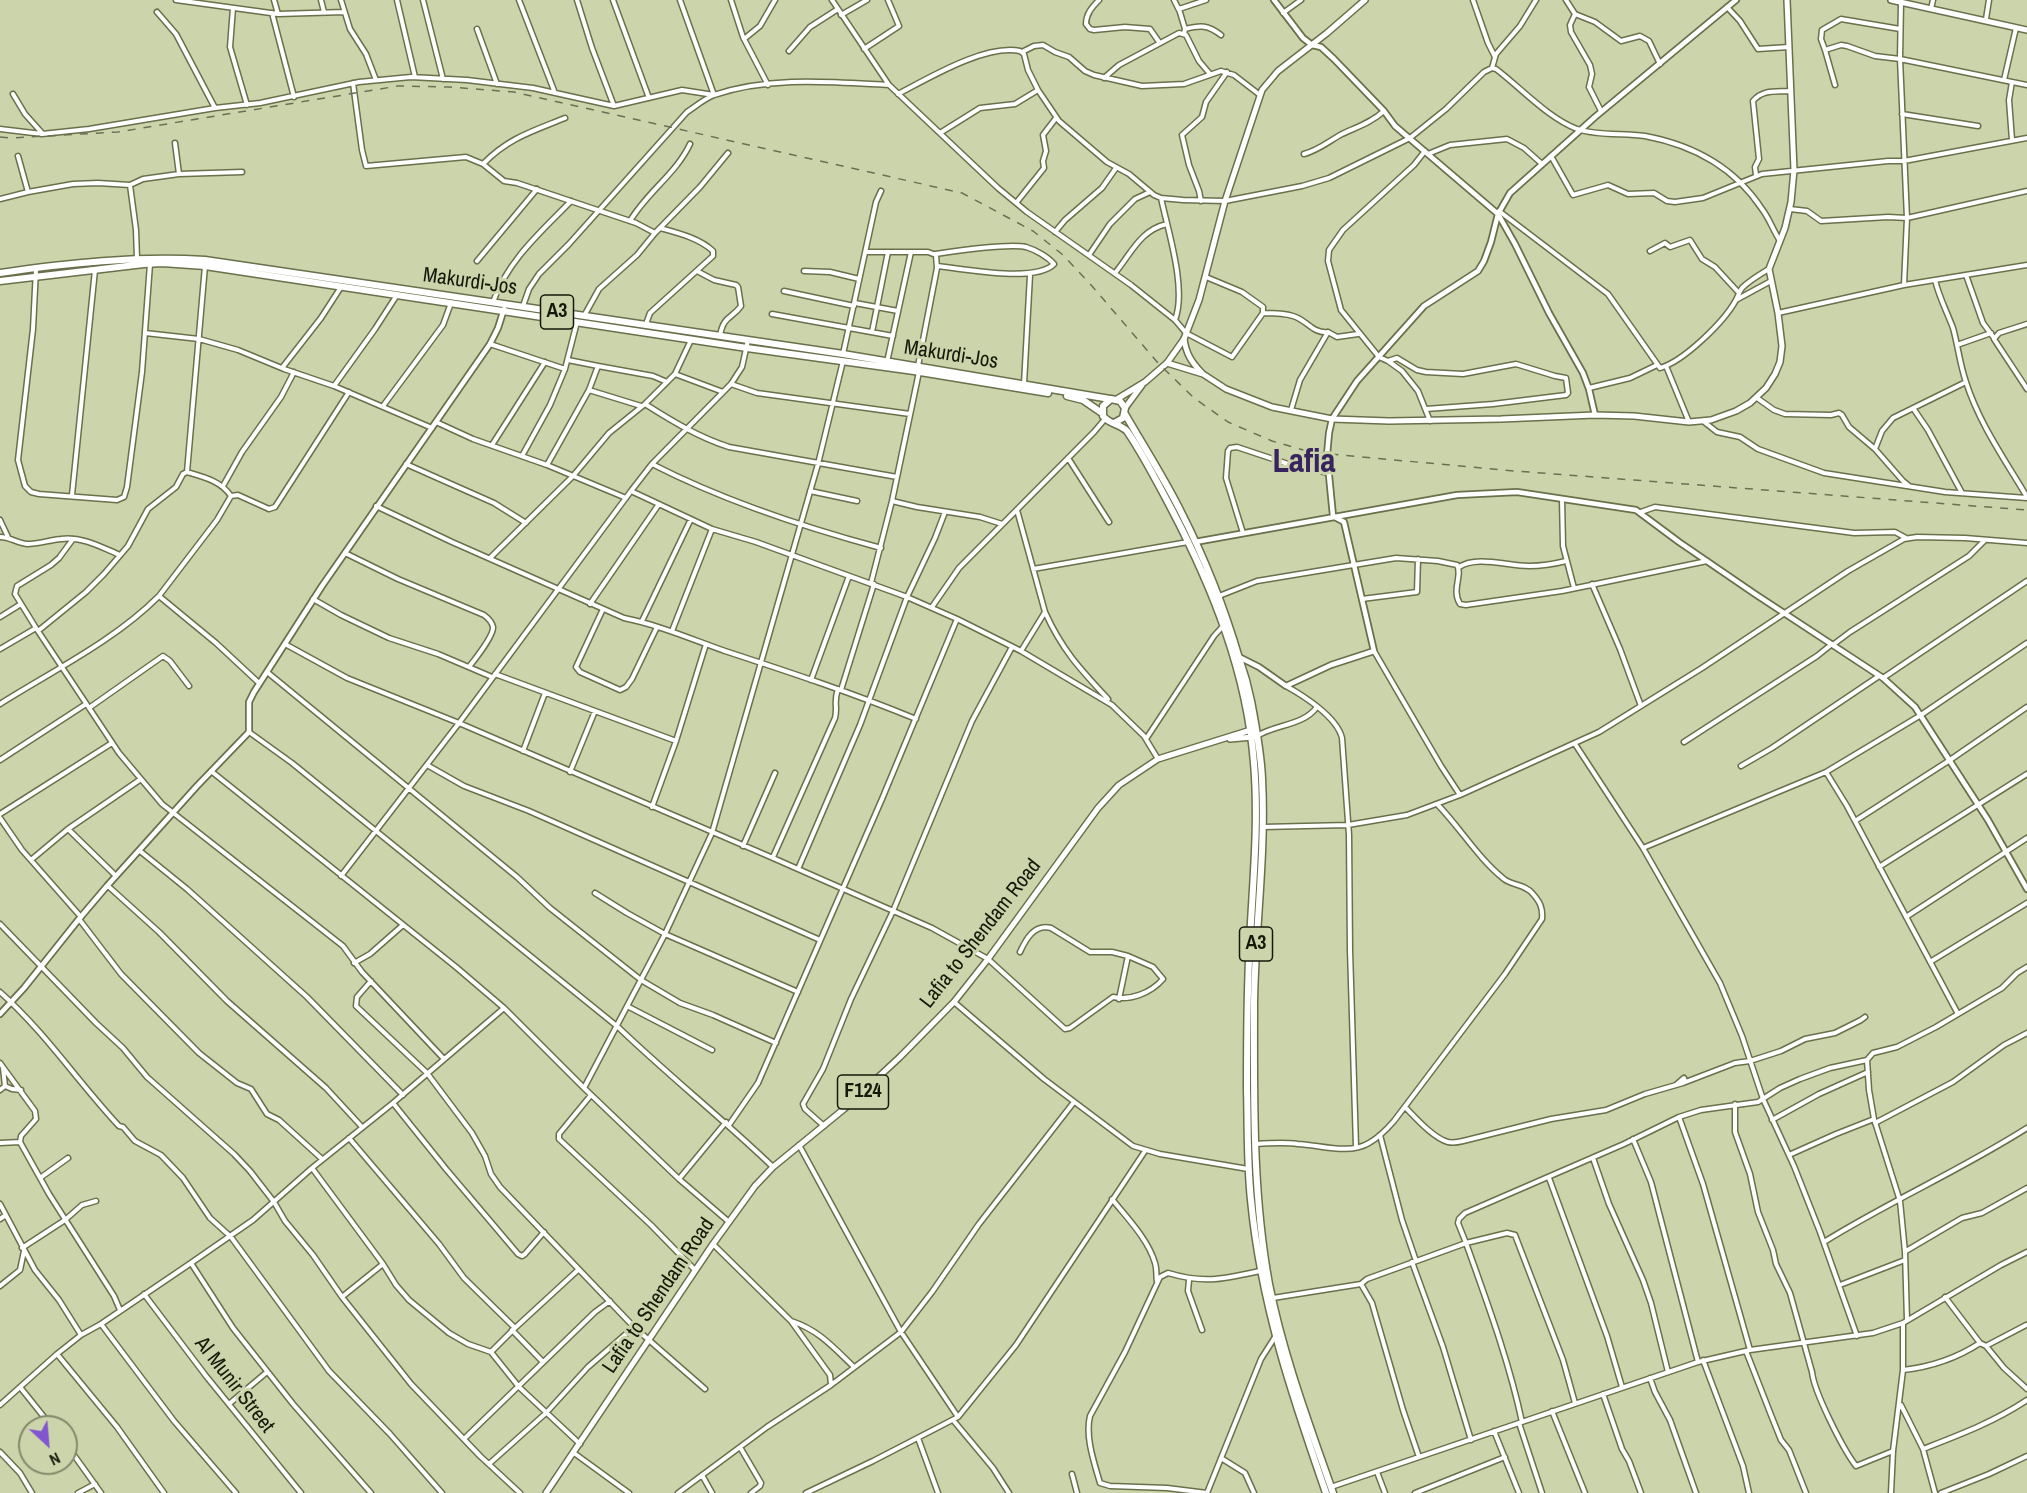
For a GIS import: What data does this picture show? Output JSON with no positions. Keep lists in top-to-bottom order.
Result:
{
  "streets": {
    "highway": ["Makurdi-Jos", "A3"],
    "main road": ["Lafia to Shendam Road", "F124"],
    "street": ["Al Munir Street"]
  },
  "crossings": [
    ["Makurdi-Jos", "A3"],
    ["A3", "Lafia to Shendam Road"]
  ],
  "districts": ["Lafia"],
  "north": "bottom right"
}
